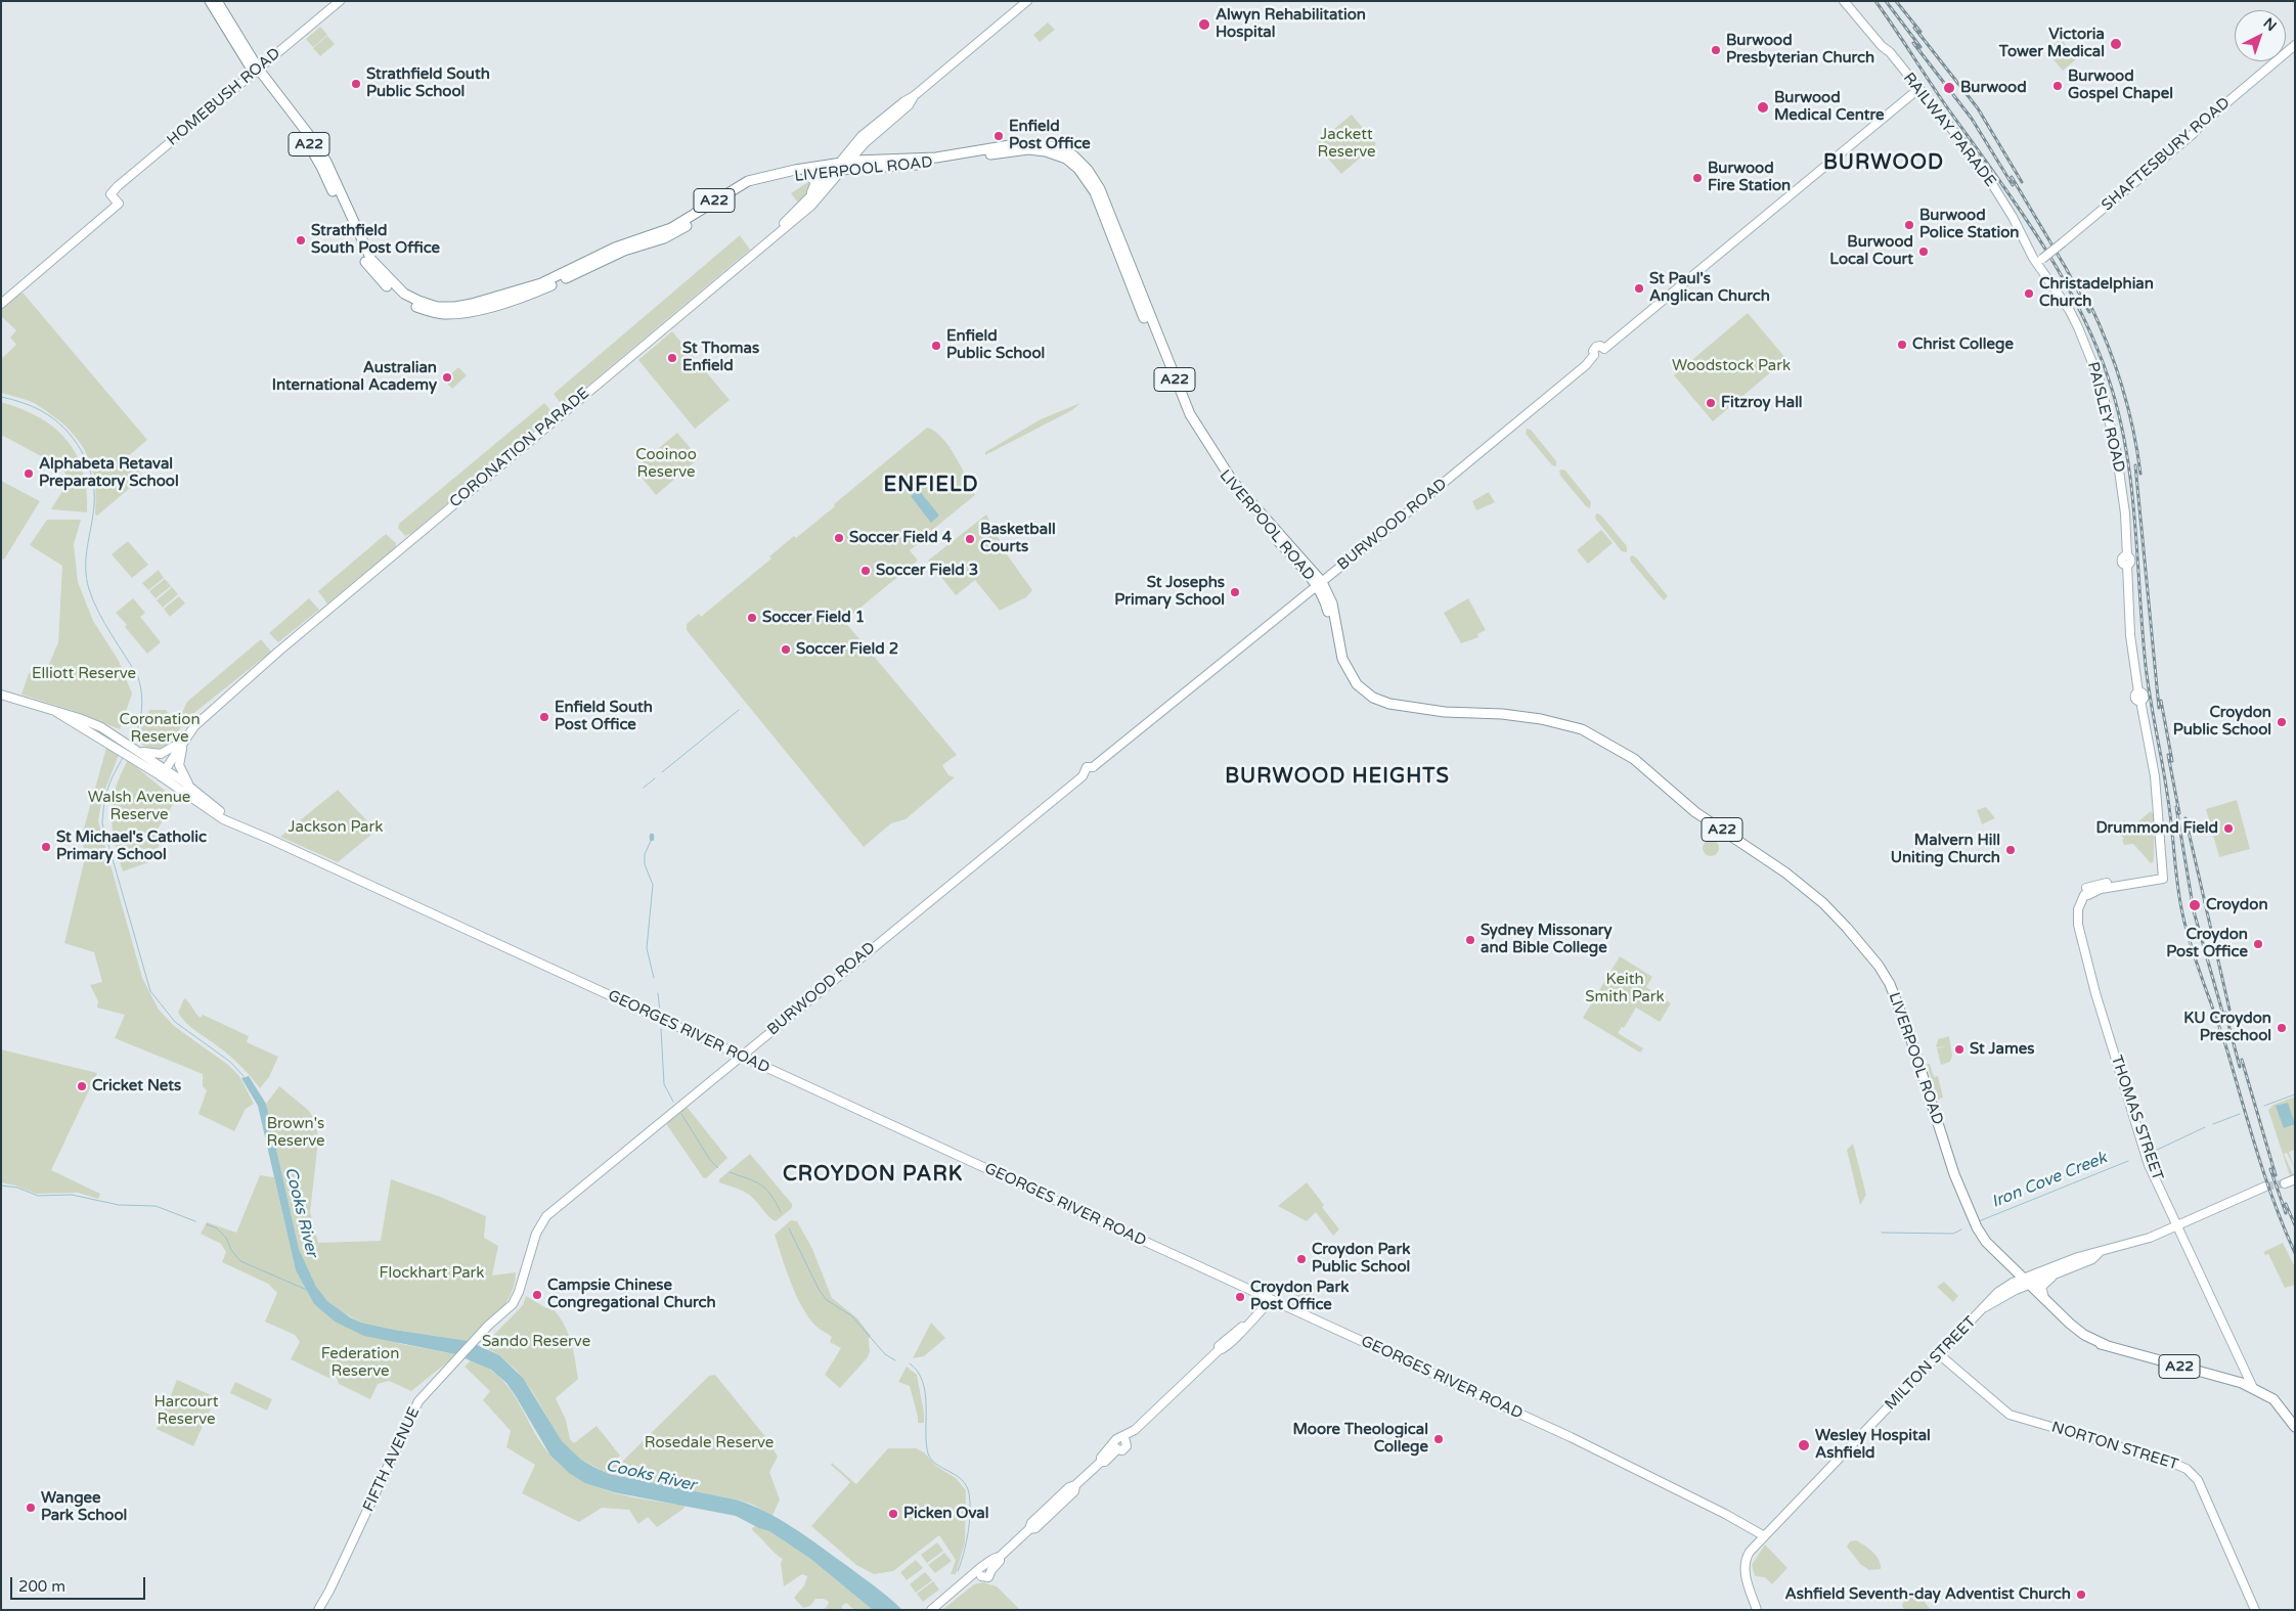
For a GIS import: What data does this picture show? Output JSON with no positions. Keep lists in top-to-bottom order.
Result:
{
  "streets": {
    "highway": ["A22", "LIVERPOOL ROAD"],
    "main road": [
      "HOMEBUSH ROAD",
      "RAILWAY PARADE",
      "SHAFTESBURY ROAD",
      "PAISLEY ROAD",
      "CORONATION PARADE",
      "BURWOOD ROAD",
      "GEORGES RIVER ROAD",
      "THOMAS STREET",
      "MILTON STREET",
      "NORTON STREET",
      "FIFTH AVENUE"
    ]
  },
  "crossings": [
    ["HOMEBUSH ROAD", "LIVERPOOL ROAD"],
    ["RAILWAY PARADE", "SHAFTESBURY ROAD"],
    ["RAILWAY PARADE", "PAISLEY ROAD"],
    ["RAILWAY PARADE", "BURWOOD ROAD"],
    ["SHAFTESBURY ROAD", "PAISLEY ROAD"],
    ["LIVERPOOL ROAD", "CORONATION PARADE"],
    ["LIVERPOOL ROAD", "BURWOOD ROAD"],
    ["LIVERPOOL ROAD", "THOMAS STREET"],
    ["LIVERPOOL ROAD", "MILTON STREET"],
    ["PAISLEY ROAD", "THOMAS STREET"],
    ["CORONATION PARADE", "GEORGES RIVER ROAD"],
    ["BURWOOD ROAD", "GEORGES RIVER ROAD"],
    ["BURWOOD ROAD", "FIFTH AVENUE"],
    ["GEORGES RIVER ROAD", "MILTON STREET"],
    ["MILTON STREET", "NORTON STREET"]
  ],
  "districts": [
    "BURWOOD",
    "ENFIELD",
    "BURWOOD HEIGHTS",
    "CROYDON PARK"
  ],
  "water": ["Iron Cove Creek", "Cooks River"],
  "parks": [
    "Jackett Reserve",
    "Woodstock Park",
    "Cooinoo Reserve",
    "Elliott Reserve",
    "Coronation Reserve",
    "Walsh Avenue Reserve",
    "Jackson Park",
    "Keith Smith Park",
    "Brown's Reserve",
    "Flockhart Park",
    "Sando Reserve",
    "Federation Reserve",
    "Harcourt Reserve",
    "Rosedale Reserve"
  ],
  "places": [
    "Alwyn Rehabilitation Hospital",
    "Victoria Tower Medical",
    "Burwood Presbyterian Church",
    "Strathfield South Public School",
    "Burwood Gospel Chapel",
    "Burwood",
    "Burwood Medical Centre",
    "Enfield Post Office",
    "Burwood Fire Station",
    "Burwood Police Station",
    "Strathfield South Post Office",
    "Burwood Local Court",
    "St Paul's Anglican Church",
    "Christadelphian Church",
    "Christ College",
    "Enfield Public School",
    "St Thomas Enfield",
    "Australian International Academy",
    "Fitzroy Hall",
    "Alphabeta Retaval Preparatory School",
    "Soccer Field 4",
    "Basketball Courts",
    "Soccer Field 3",
    "St Josephs Primary School",
    "Soccer Field 1",
    "Soccer Field 2",
    "Enfield South Post Office",
    "Croydon Public School",
    "Drummond Field",
    "St Michael's Catholic Primary School",
    "Malvern Hill Uniting Church",
    "Croydon",
    "Sydney Missonary and Bible College",
    "Croydon Post Office",
    "KU Croydon Preschool",
    "St James",
    "Cricket Nets",
    "Croydon Park Public School",
    "Campsie Chinese Congregational Church",
    "Croydon Park Post Office",
    "Moore Theological College",
    "Wesley Hospital Ashfield",
    "Wangee Park School",
    "Picken Oval",
    "Ashfield Seventh-day Adventist Church"
  ],
  "scale_bar": "200 m",
  "north": "top right"
}
